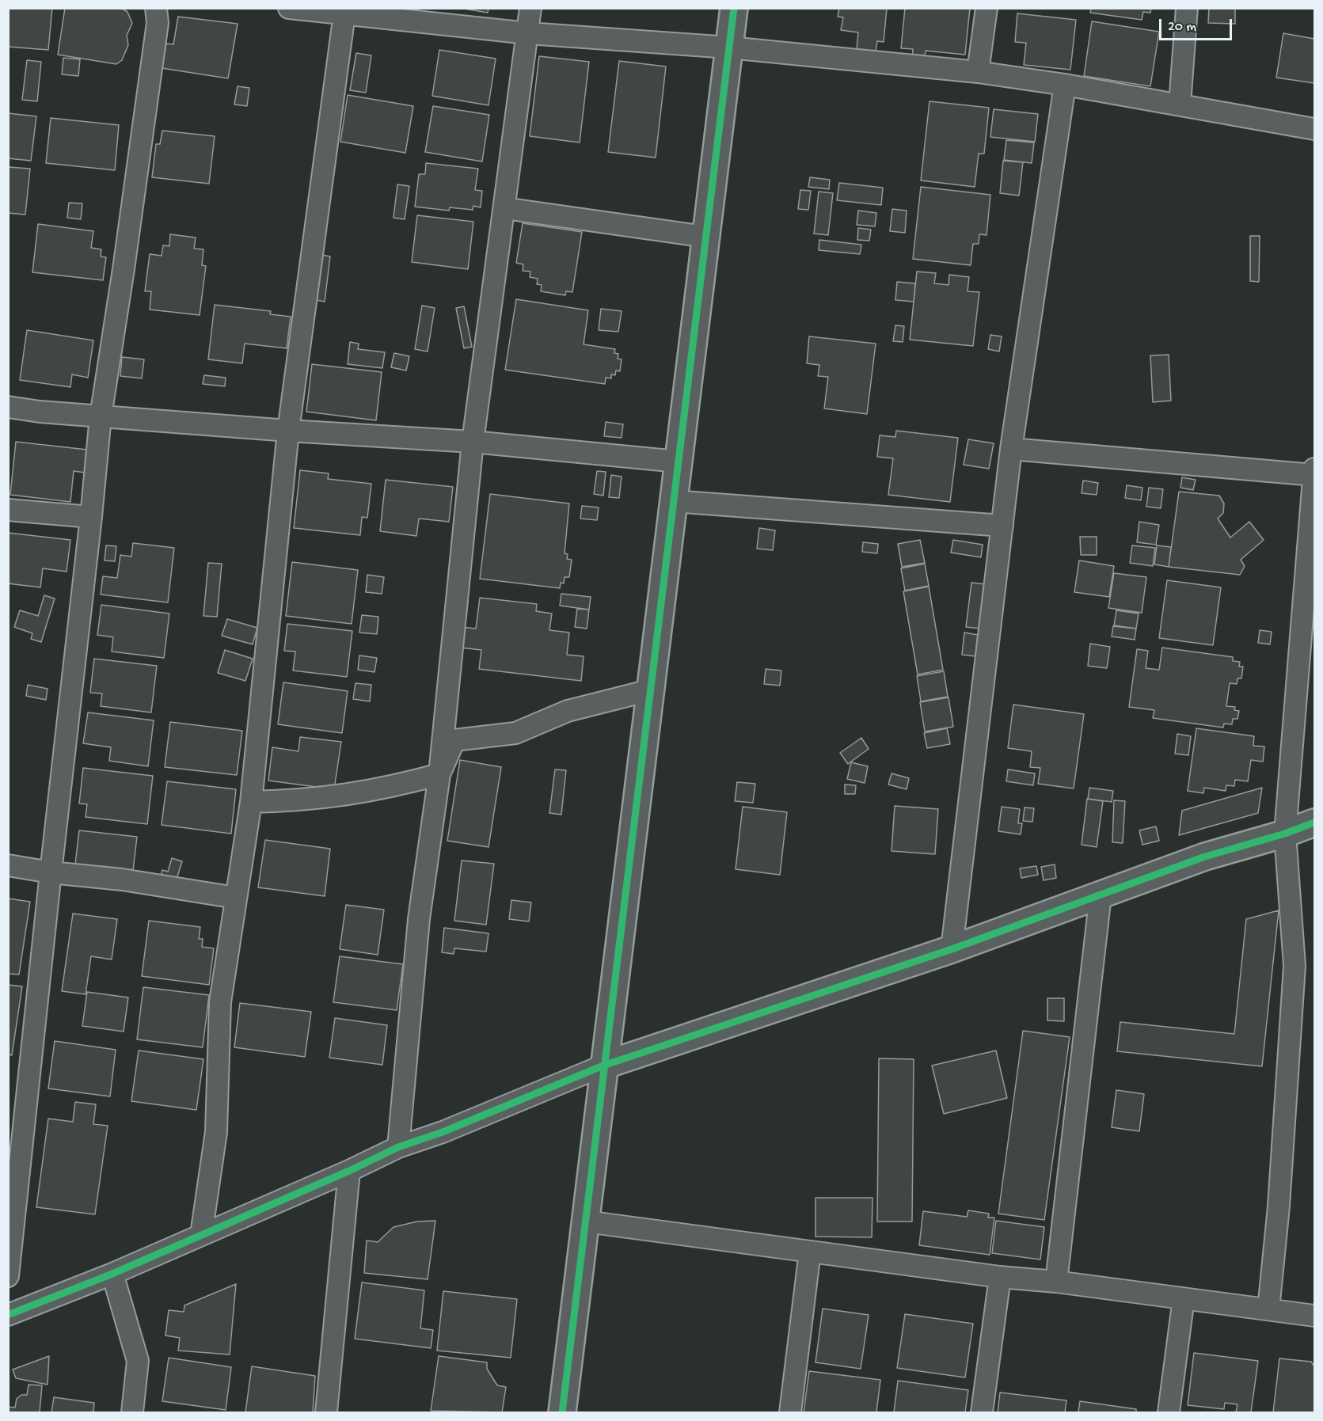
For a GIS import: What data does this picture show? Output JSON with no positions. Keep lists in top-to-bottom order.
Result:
{
  "scale_bar": "20 m"
}
